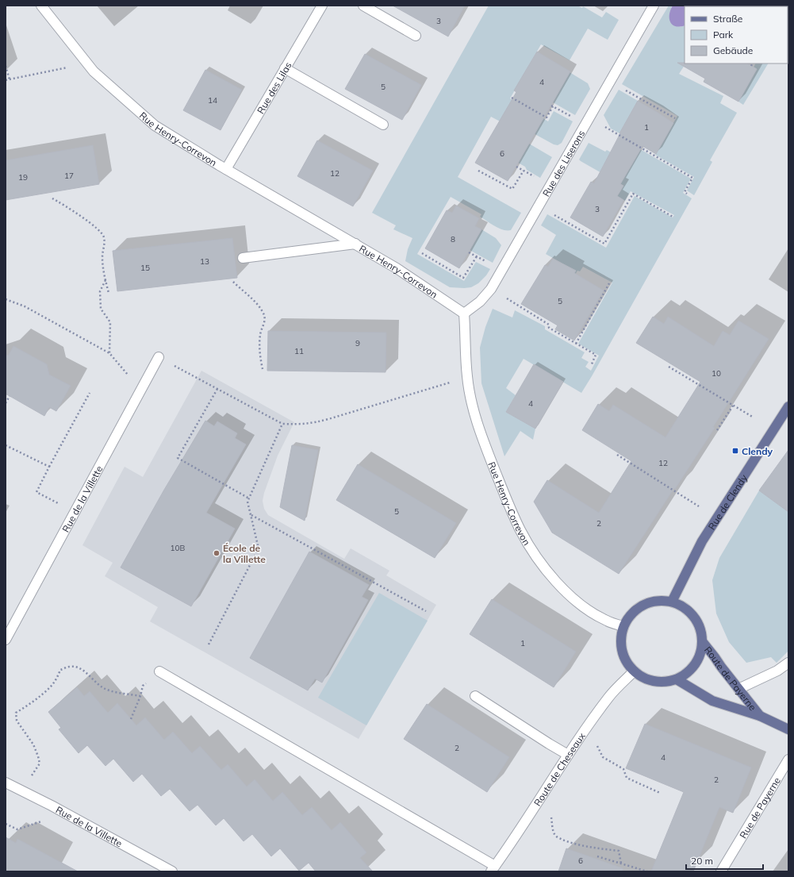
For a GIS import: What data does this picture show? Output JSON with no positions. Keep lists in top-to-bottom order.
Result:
{
  "streets": {
    "main road": ["Rue de Clendy", "Route de Payerne"],
    "street": [
      "Rue des Lilas",
      "Rue Henry-Correvon",
      "Rue des Liserons",
      "Rue de la Villette",
      "Route de Cheseaux",
      "Rue de Payerne"
    ]
  },
  "crossings": [
    ["Rue des Lilas", "Rue Henry-Correvon"],
    ["Rue Henry-Correvon", "Rue des Liserons"],
    ["Rue Henry-Correvon", "Rue de Clendy"],
    ["Rue Henry-Correvon", "Route de Payerne"],
    ["Rue Henry-Correvon", "Route de Cheseaux"],
    ["Rue de Clendy", "Route de Payerne"],
    ["Rue de Clendy", "Route de Cheseaux"],
    ["Route de Payerne", "Route de Cheseaux"]
  ],
  "places": {
    "transit": ["Clendy"],
    "other": ["École de la Villette"]
  },
  "house_numbers": [
    "3",
    "4",
    "5",
    "14",
    "1",
    "6",
    "12",
    "17",
    "19",
    "3",
    "8",
    "13",
    "15",
    "5",
    "9",
    "11",
    "10",
    "4",
    "12",
    "5",
    "2",
    "10B",
    "1",
    "2",
    "4",
    "2",
    "6"
  ],
  "legend": ["Straße", "Park", "Gebäude"],
  "scale_bar": "20 m"
}
